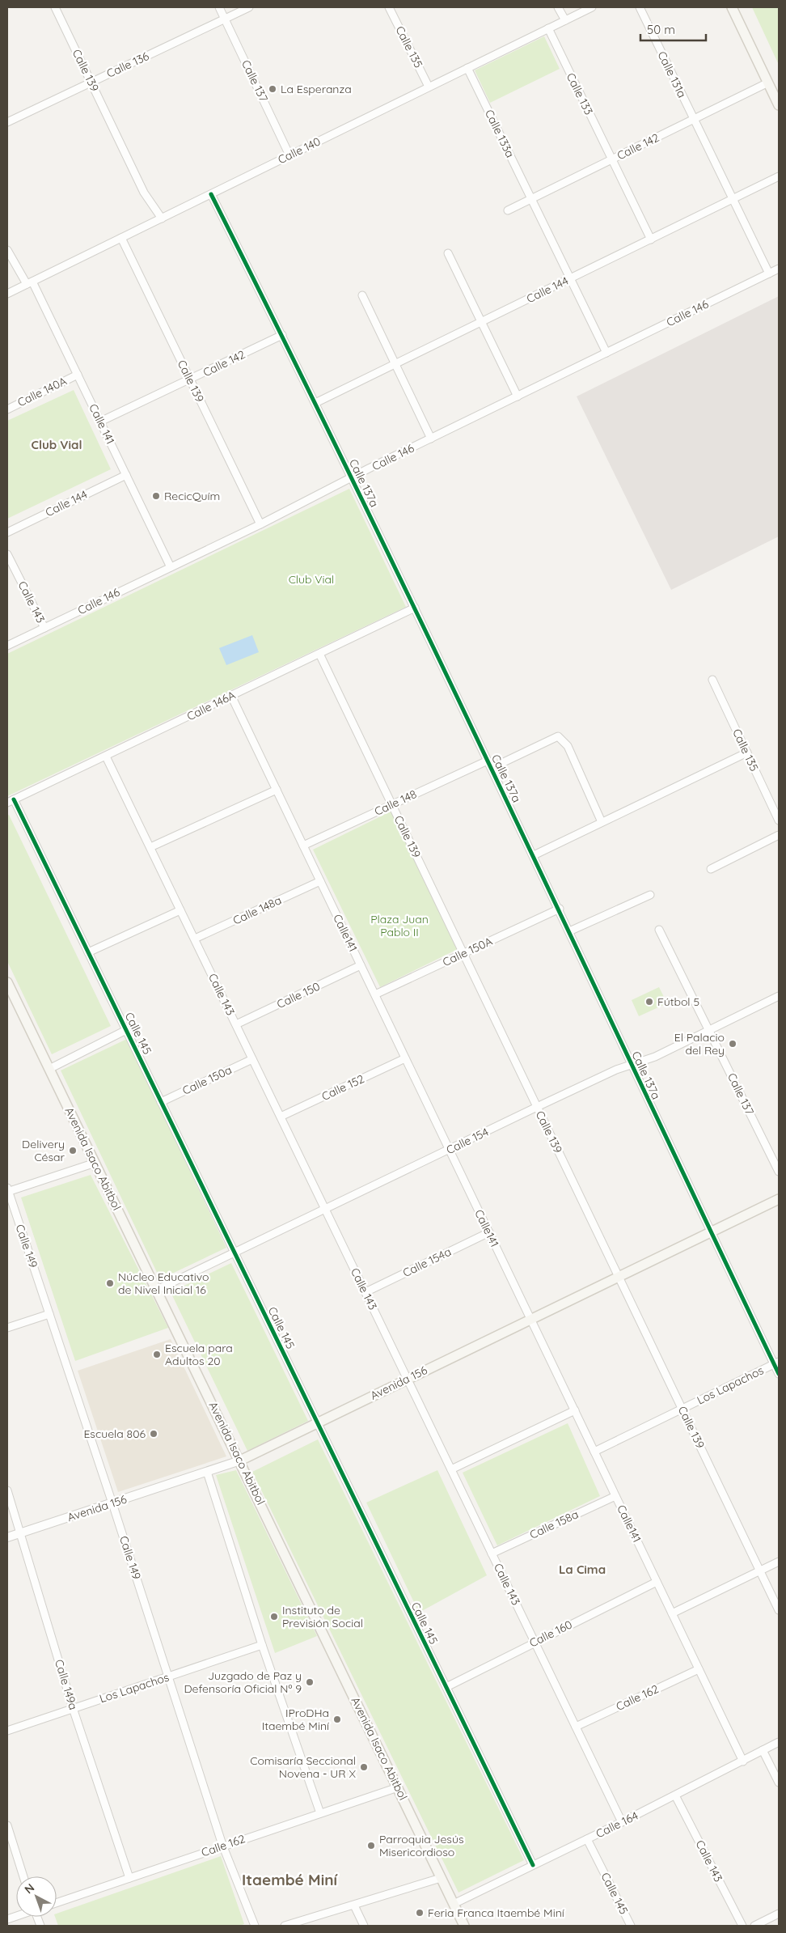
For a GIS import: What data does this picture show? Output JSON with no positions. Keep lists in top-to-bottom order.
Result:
{
  "streets": {
    "main road": ["Avenida Isaco Abitbol", "Avenida 156"],
    "street": [
      "Calle 135",
      "Calle 136",
      "Calle 139",
      "Calle 131a",
      "Calle 137",
      "Calle 133",
      "Calle 133a",
      "Calle 142",
      "Calle 140",
      "Calle 144",
      "Calle 146",
      "Calle 140A",
      "Calle 141",
      "Calle 137a",
      "Calle 143",
      "Calle 146A",
      "Calle 148",
      "Calle 148a",
      "Calle141",
      "Calle 150A",
      "Calle 150",
      "Calle 145",
      "Calle 150a",
      "Calle 152",
      "Calle 154",
      "Calle 149",
      "Calle 154a",
      "Los Lapachos",
      "Calle 158a",
      "Calle 160",
      "Calle 149a",
      "Calle 162",
      "Calle 164"
    ]
  },
  "crossings": [
    ["Calle 135", "Calle 140"],
    ["Calle 136", "Calle 139"],
    ["Calle 136", "Calle 137"],
    ["Calle 139", "Calle 142"],
    ["Calle 139", "Calle 140"],
    ["Calle 139", "Calle 146"],
    ["Calle 139", "Calle 146A"],
    ["Calle 139", "Calle 148"],
    ["Calle 139", "Calle 150A"],
    ["Calle 139", "Calle 154"],
    ["Calle 139", "Avenida 156"],
    ["Calle 139", "Los Lapachos"],
    ["Calle 131a", "Calle 142"],
    ["Calle 131a", "Calle 144"],
    ["Calle 131a", "Calle 146"],
    ["Calle 137", "Calle 140"],
    ["Calle 137", "Calle 154"],
    ["Calle 133", "Calle 142"],
    ["Calle 133", "Calle 140"],
    ["Calle 133", "Calle 144"],
    ["Calle 133a", "Calle 142"],
    ["Calle 133a", "Calle 140"],
    ["Calle 133a", "Calle 144"],
    ["Calle 133a", "Calle 146"],
    ["Calle 142", "Calle 141"],
    ["Calle 142", "Calle 137a"],
    ["Calle 140", "Calle 141"],
    ["Calle 140", "Calle 137a"],
    ["Calle 144", "Calle 141"],
    ["Calle 144", "Calle 137a"],
    ["Calle 146", "Calle 141"],
    ["Calle 146", "Calle 137a"],
    ["Calle 146", "Calle 143"],
    ["Calle 140A", "Calle 141"],
    ["Calle 137a", "Calle 146A"],
    ["Calle 137a", "Calle 148"],
    ["Calle 137a", "Calle 150A"],
    ["Calle 137a", "Calle 154"],
    ["Calle 137a", "Avenida 156"],
    ["Calle 137a", "Los Lapachos"],
    ["Calle 143", "Calle 146A"],
    ["Calle 143", "Calle 148a"],
    ["Calle 143", "Calle 150"],
    ["Calle 143", "Calle 150a"],
    ["Calle 143", "Calle 152"],
    ["Calle 143", "Calle 154"],
    ["Calle 143", "Calle 154a"],
    ["Calle 143", "Avenida 156"],
    ["Calle 143", "Calle 158a"],
    ["Calle 143", "Calle 160"],
    ["Calle 143", "Calle 162"],
    ["Calle 143", "Calle 164"],
    ["Calle 146A", "Calle141"],
    ["Calle 146A", "Calle 145"],
    ["Calle 148", "Calle141"],
    ["Calle 148a", "Calle141"],
    ["Calle141", "Calle 150A"],
    ["Calle141", "Calle 150"],
    ["Calle141", "Calle 152"],
    ["Calle141", "Calle 154"],
    ["Calle141", "Calle 154a"],
    ["Calle141", "Avenida 156"],
    ["Calle141", "Los Lapachos"],
    ["Calle141", "Calle 158a"],
    ["Calle141", "Calle 160"],
    ["Calle141", "Calle 162"],
    ["Calle141", "Calle 164"],
    ["Calle 145", "Calle 150a"],
    ["Calle 145", "Calle 154"],
    ["Calle 145", "Avenida 156"],
    ["Calle 145", "Calle 160"],
    ["Calle 145", "Calle 164"],
    ["Calle 154", "Avenida Isaco Abitbol"],
    ["Avenida Isaco Abitbol", "Avenida 156"],
    ["Avenida Isaco Abitbol", "Calle 162"],
    ["Avenida Isaco Abitbol", "Calle 164"],
    ["Calle 149", "Avenida 156"],
    ["Calle 149", "Los Lapachos"],
    ["Calle 149", "Calle 162"],
    ["Avenida 156", "Calle 149a"],
    ["Los Lapachos", "Calle 149a"],
    ["Calle 149a", "Calle 162"]
  ],
  "districts": ["Club Vial", "La Cima", "Itaembé Miní"],
  "parks": ["Club Vial", "Plaza Juan Pablo II"],
  "places": [
    "La Esperanza",
    "RecicQuím",
    "Fútbol 5",
    "El Palacio del Rey",
    "Delivery César",
    "Núcleo Educativo de Nivel Inicial 16",
    "Escuela para Adultos 20",
    "Escuela 806",
    "Instituto de Previsión Social",
    "Juzgado de Paz y Defensoría Oficial Nº 9",
    "IProDHa Itaembé Miní",
    "Comisaría Seccional Novena - UR X",
    "Parroquia Jesús Misericordioso",
    "Feria Franca Itaembé Miní"
  ],
  "scale_bar": "50 m",
  "north": "top left"
}
